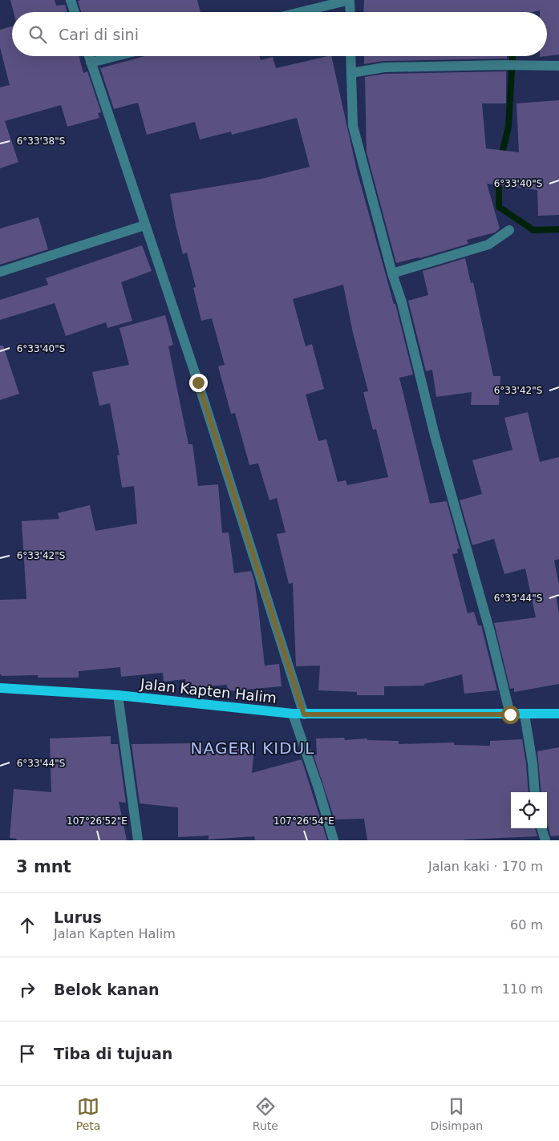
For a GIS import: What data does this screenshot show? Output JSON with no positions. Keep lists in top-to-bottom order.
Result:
{
  "streets": {
    "main road": ["Jalan Kapten Halim"]
  },
  "districts": ["NAGERI KIDUL"],
  "page": {
    "search": "Cari di sini",
    "heading": ["3 mnt", "Jalan kaki · 170 m"],
    "list": [
      ["Lurus", "Jalan Kapten Halim", "60 m"],
      ["Belok kanan", "110 m"],
      "Tiba di tujuan"
    ],
    "nav": ["Peta", "Rute", "Disimpan"]
  },
  "coordinates": [
    "6°33'38\"S",
    "6°33'40\"S",
    "6°33'42\"S",
    "6°33'44\"S",
    "107°26'52\"E",
    "107°26'54\"E"
  ]
}
